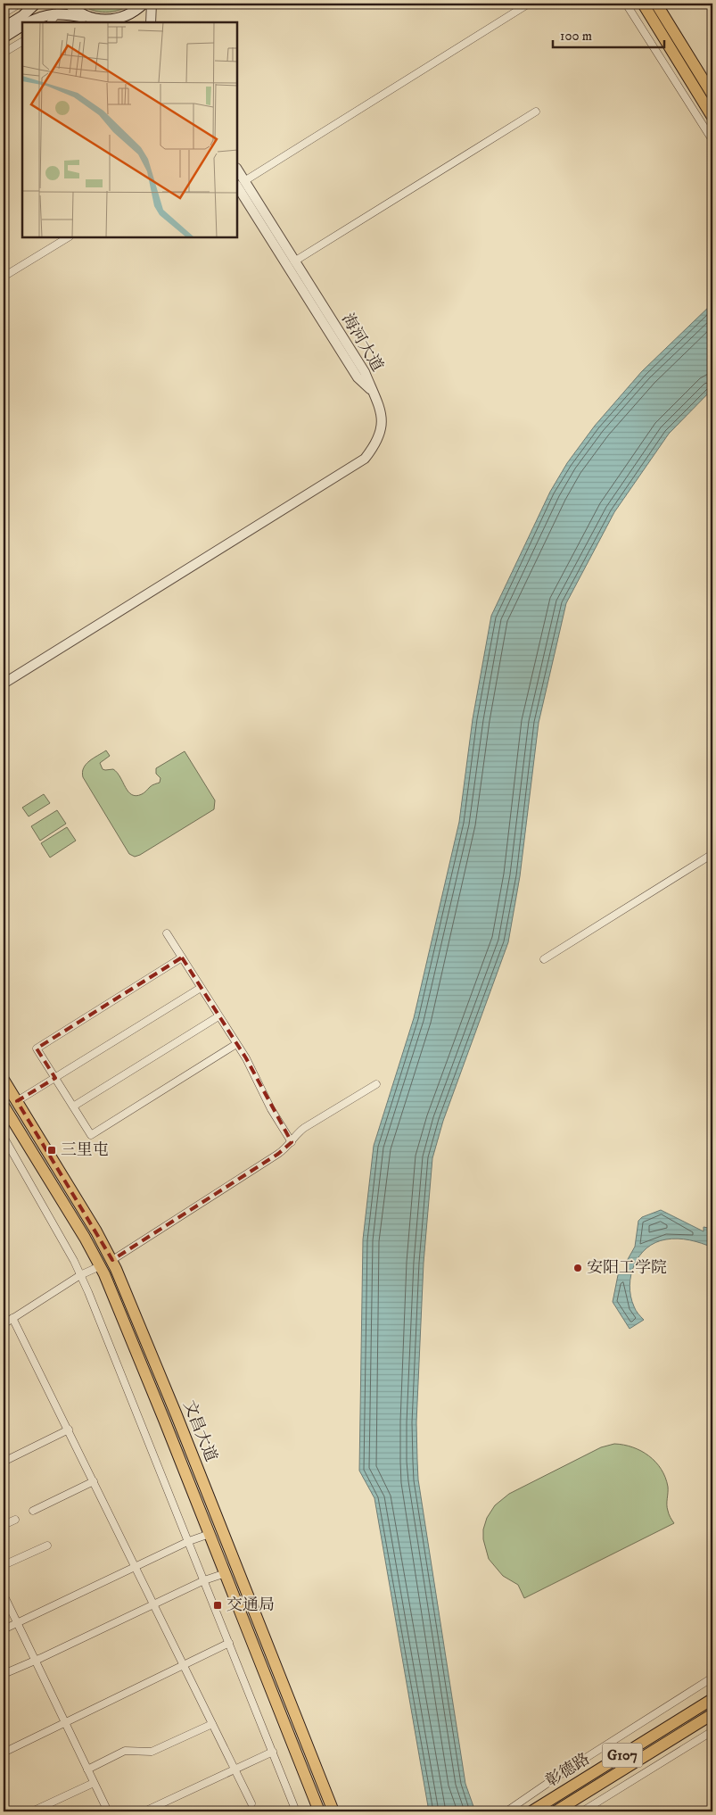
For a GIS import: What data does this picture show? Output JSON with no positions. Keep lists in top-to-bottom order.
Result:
{
  "streets": {
    "main road": ["文昌大道", "G107", "彰德路"],
    "street": ["海河大道"]
  },
  "places": {
    "transit": ["三里屯", "交通局"],
    "other": ["安阳工学院"]
  },
  "scale_bar": "100 m"
}
